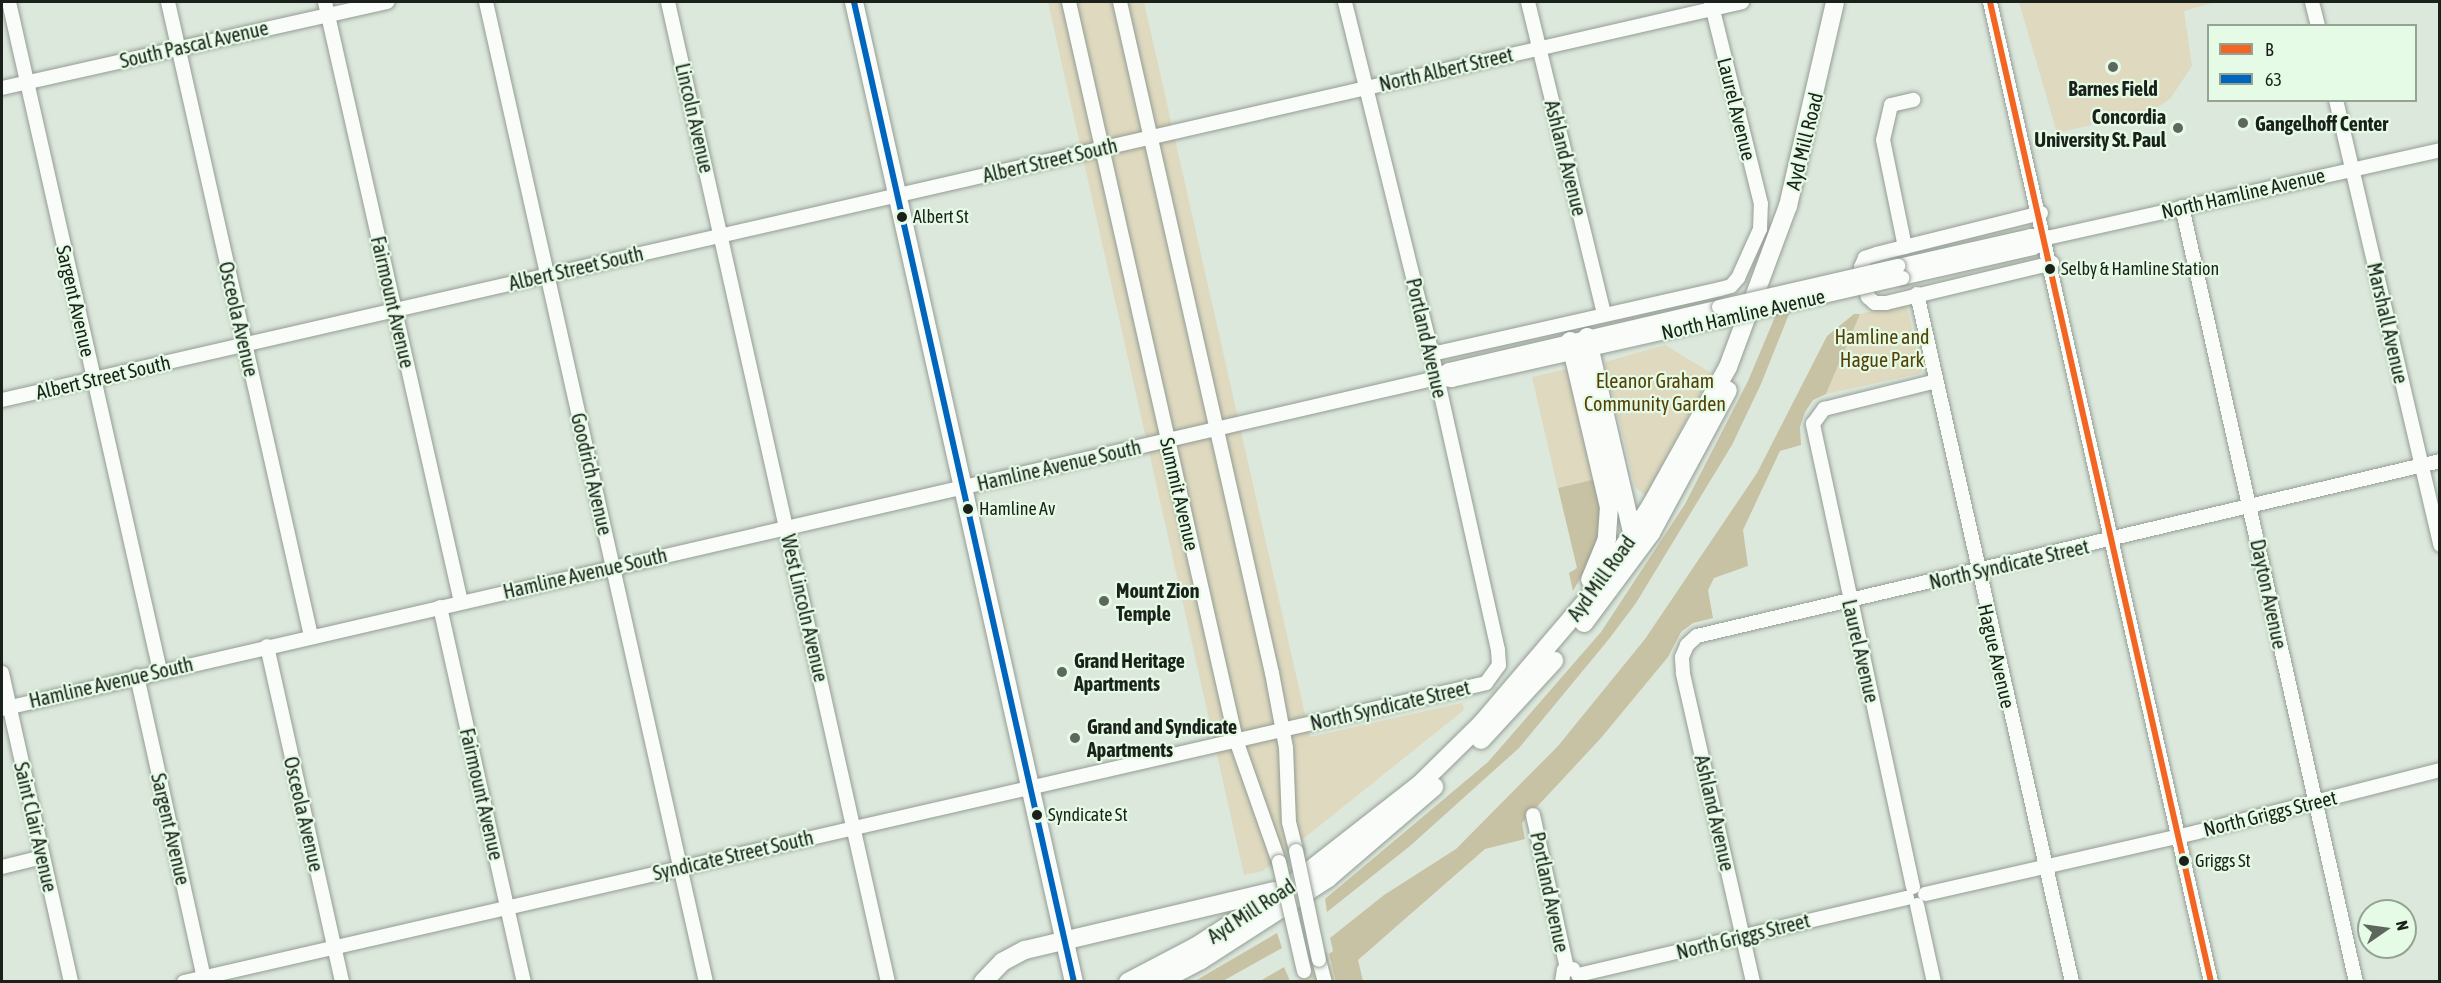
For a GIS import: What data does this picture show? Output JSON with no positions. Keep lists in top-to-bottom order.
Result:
{
  "streets": {
    "main road": ["Ayd Mill Road"],
    "street": [
      "South Pascal Avenue",
      "North Albert Street",
      "Laurel Avenue",
      "Lincoln Avenue",
      "Ashland Avenue",
      "Albert Street South",
      "North Hamline Avenue",
      "Sargent Avenue",
      "Fairmount Avenue",
      "Osceola Avenue",
      "Marshall Avenue",
      "Portland Avenue",
      "Hamline Avenue South",
      "Goodrich Avenue",
      "Summit Avenue",
      "North Syndicate Street",
      "Dayton Avenue",
      "West Lincoln Avenue",
      "Hague Avenue",
      "North Griggs Street",
      "Saint Clair Avenue",
      "Syndicate Street South"
    ]
  },
  "crossings": [
    ["South Pascal Avenue", "Sargent Avenue"],
    ["South Pascal Avenue", "Fairmount Avenue"],
    ["South Pascal Avenue", "Osceola Avenue"],
    ["North Albert Street", "Laurel Avenue"],
    ["North Albert Street", "Ashland Avenue"],
    ["North Albert Street", "Albert Street South"],
    ["North Albert Street", "Portland Avenue"],
    ["Laurel Avenue", "North Hamline Avenue"],
    ["Laurel Avenue", "North Syndicate Street"],
    ["Laurel Avenue", "Hague Avenue"],
    ["Laurel Avenue", "North Griggs Street"],
    ["Lincoln Avenue", "Albert Street South"],
    ["Lincoln Avenue", "West Lincoln Avenue"],
    ["Ashland Avenue", "North Hamline Avenue"],
    ["Ashland Avenue", "North Syndicate Street"],
    ["Ashland Avenue", "North Griggs Street"],
    ["Albert Street South", "Sargent Avenue"],
    ["Albert Street South", "Fairmount Avenue"],
    ["Albert Street South", "Osceola Avenue"],
    ["Albert Street South", "Goodrich Avenue"],
    ["Albert Street South", "Summit Avenue"],
    ["Albert Street South", "West Lincoln Avenue"],
    ["North Hamline Avenue", "Marshall Avenue"],
    ["North Hamline Avenue", "Portland Avenue"],
    ["North Hamline Avenue", "Hamline Avenue South"],
    ["North Hamline Avenue", "Summit Avenue"],
    ["North Hamline Avenue", "Dayton Avenue"],
    ["Sargent Avenue", "Hamline Avenue South"],
    ["Sargent Avenue", "Syndicate Street South"],
    ["Fairmount Avenue", "Hamline Avenue South"],
    ["Fairmount Avenue", "Syndicate Street South"],
    ["Osceola Avenue", "Hamline Avenue South"],
    ["Osceola Avenue", "Syndicate Street South"],
    ["Marshall Avenue", "North Syndicate Street"],
    ["Portland Avenue", "North Syndicate Street"],
    ["Portland Avenue", "North Griggs Street"],
    ["Hamline Avenue South", "Goodrich Avenue"],
    ["Hamline Avenue South", "Summit Avenue"],
    ["Hamline Avenue South", "West Lincoln Avenue"],
    ["Hamline Avenue South", "Saint Clair Avenue"],
    ["Goodrich Avenue", "Syndicate Street South"],
    ["Summit Avenue", "Syndicate Street South"],
    ["North Syndicate Street", "Dayton Avenue"],
    ["North Syndicate Street", "Hague Avenue"],
    ["North Syndicate Street", "Syndicate Street South"],
    ["Dayton Avenue", "North Griggs Street"],
    ["West Lincoln Avenue", "Syndicate Street South"],
    ["Hague Avenue", "North Griggs Street"]
  ],
  "parks": ["Hamline and Hague Park", "Eleanor Graham Community Garden"],
  "places": [
    "Barnes Field",
    "Gangelhoff Center",
    "Concordia University St. Paul",
    "Albert St",
    "Selby & Hamline Station",
    "Hamline Av",
    "Mount Zion Temple",
    "Grand Heritage Apartments",
    "Grand and Syndicate Apartments",
    "Syndicate St",
    "Griggs St"
  ],
  "lines": ["transit line B", "transit line 63"],
  "legend": ["B", "63"],
  "north": "right"
}
